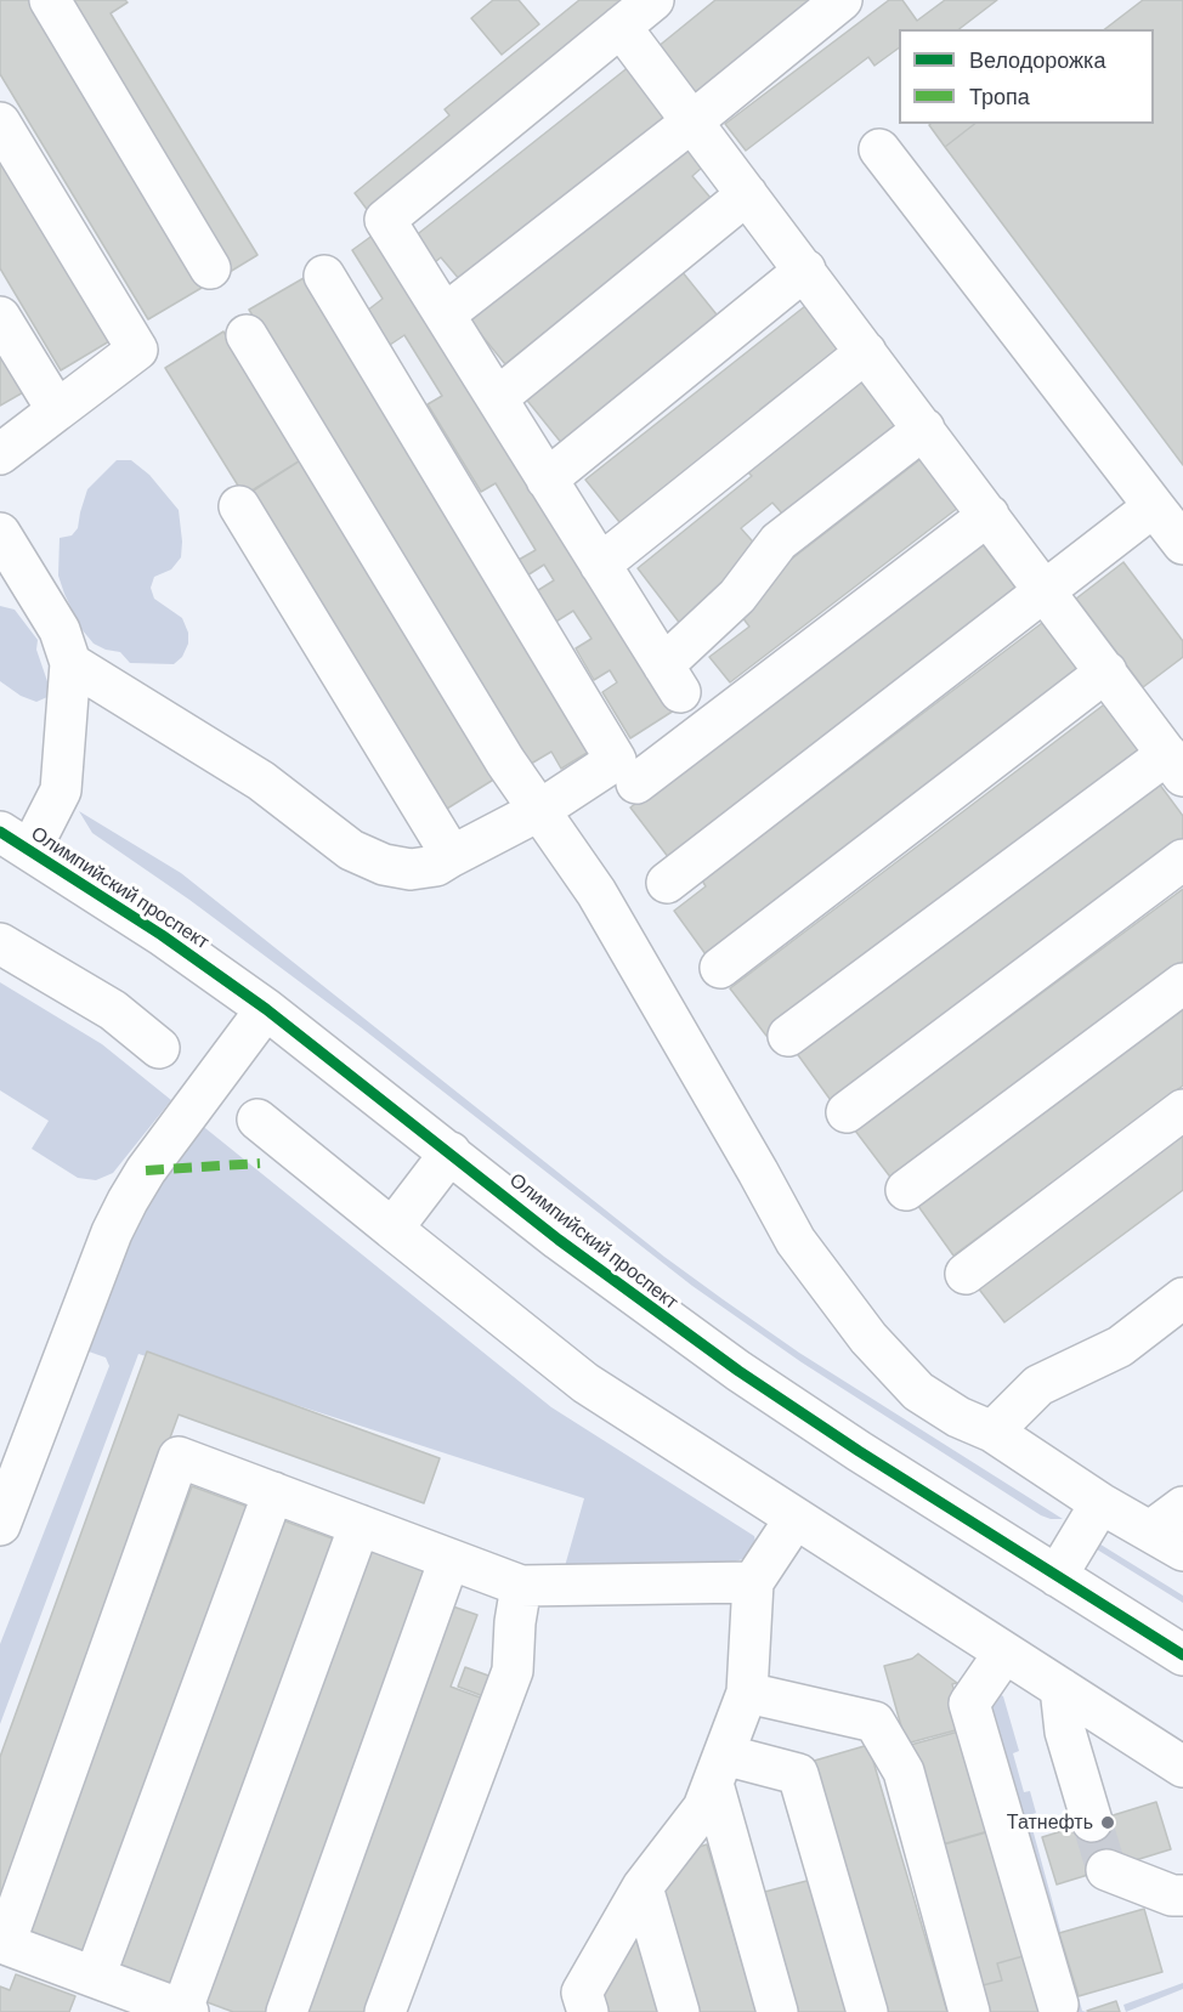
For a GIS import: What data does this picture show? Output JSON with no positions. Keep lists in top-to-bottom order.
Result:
{
  "streets": {
    "street": ["Олимпийский проспект"]
  },
  "places": ["Татнефть"],
  "legend": ["Велодорожка", "Тропа"]
}
